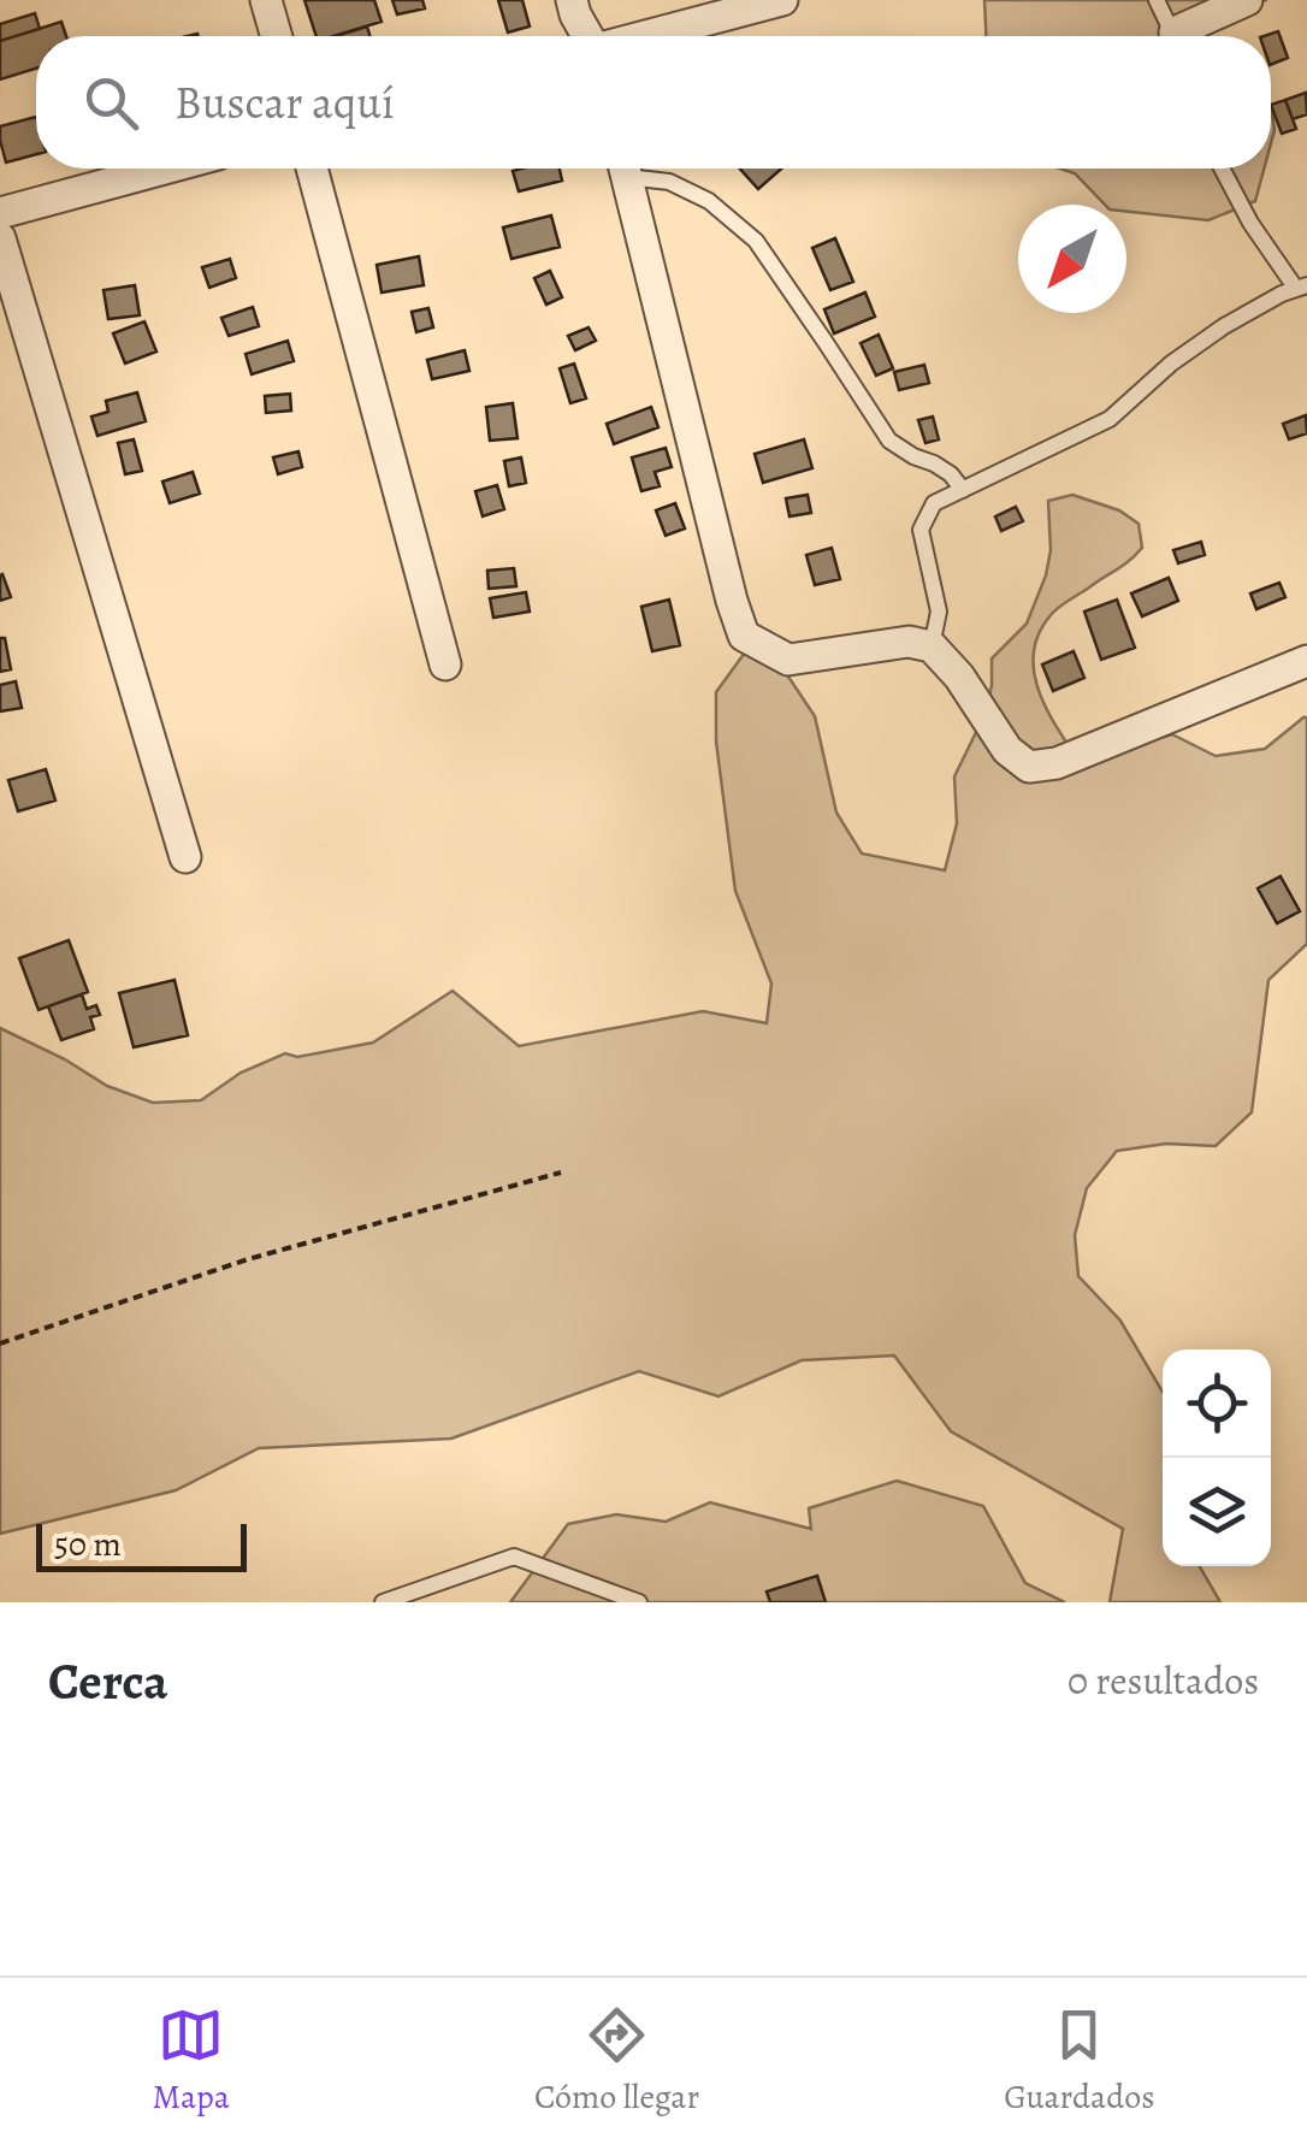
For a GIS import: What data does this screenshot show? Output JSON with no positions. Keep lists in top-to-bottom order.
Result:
{
  "scale_bar": "50 m",
  "north": "bottom left",
  "page": {
    "search": "Buscar aquí",
    "scale": "50 m",
    "heading": ["Cerca", "0 resultados"],
    "nav": ["Mapa", "Cómo llegar", "Guardados"]
  }
}
